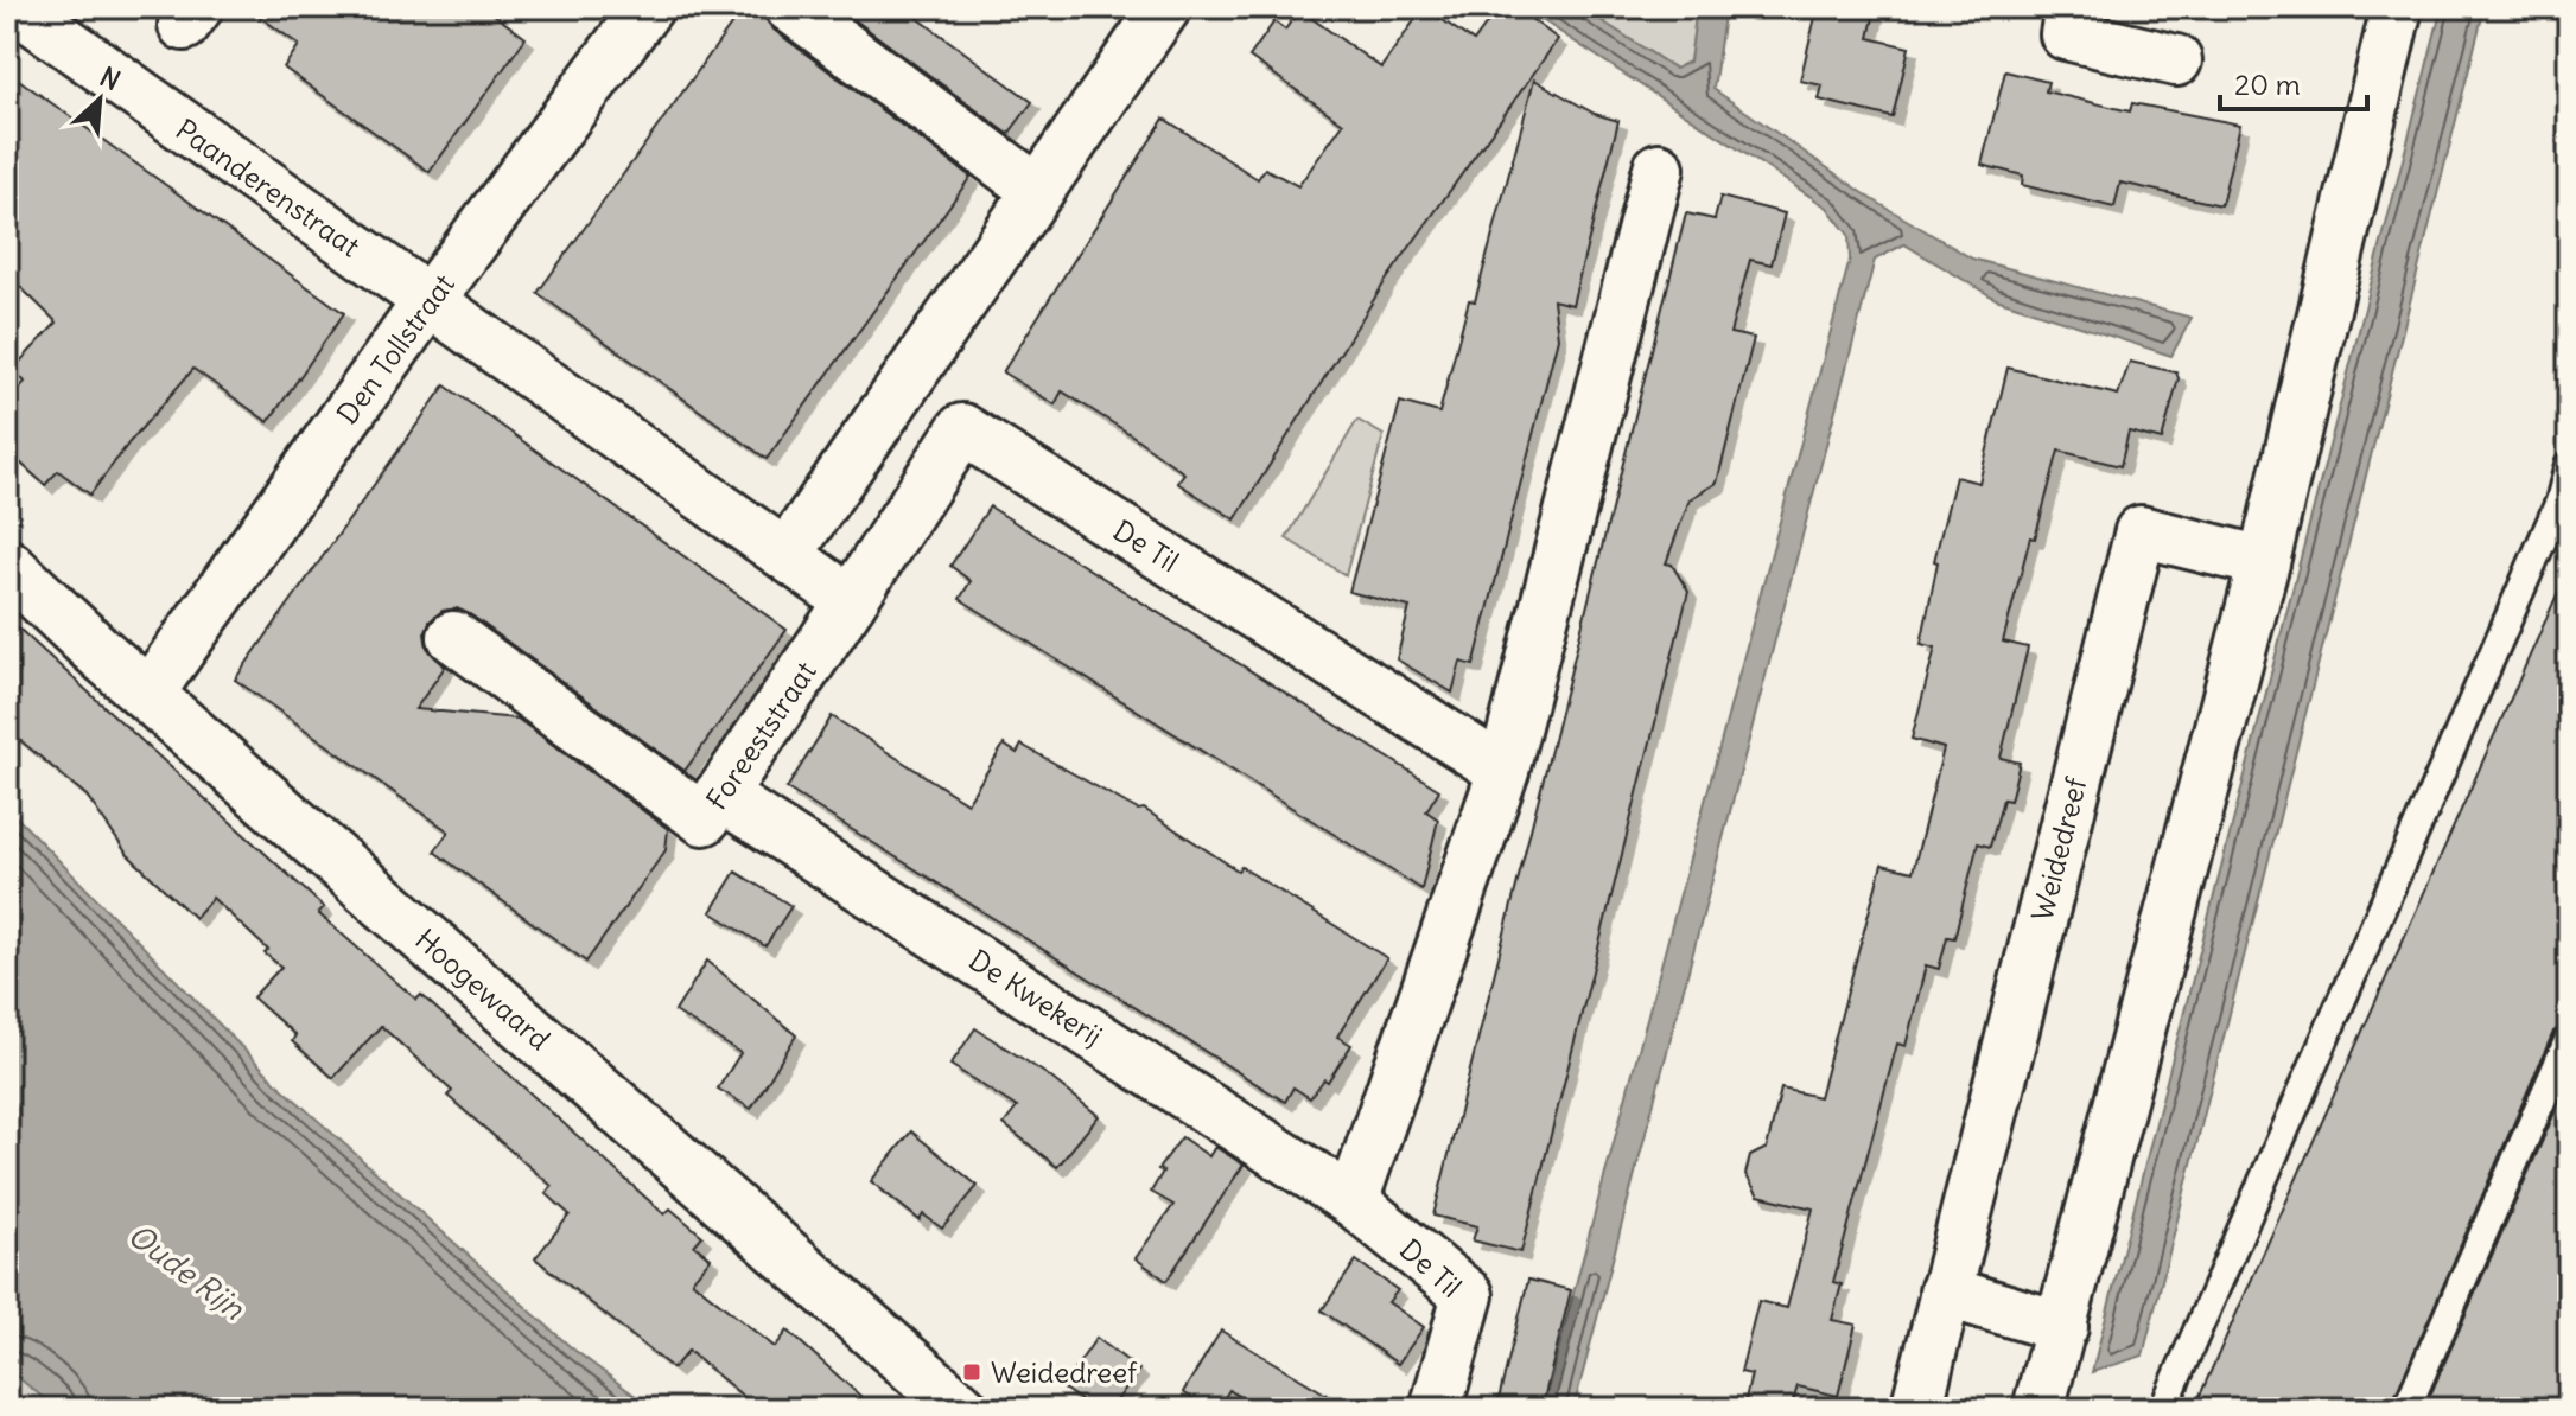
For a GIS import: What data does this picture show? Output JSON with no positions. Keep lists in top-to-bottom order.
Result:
{
  "streets": {
    "street": [
      "Paanderenstraat",
      "Den Tollstraat",
      "De Til",
      "Foreeststraat",
      "Weidedreef",
      "Hoogewaard",
      "De Kwekerij"
    ]
  },
  "crossings": [
    ["Paanderenstraat", "Den Tollstraat"],
    ["Den Tollstraat", "Hoogewaard"],
    ["De Til", "Foreeststraat"],
    ["De Til", "De Kwekerij"],
    ["Foreeststraat", "De Kwekerij"]
  ],
  "water": ["Oude Rijn"],
  "places": {
    "transit": ["Weidedreef"]
  },
  "scale_bar": "20 m",
  "north": "top right"
}
